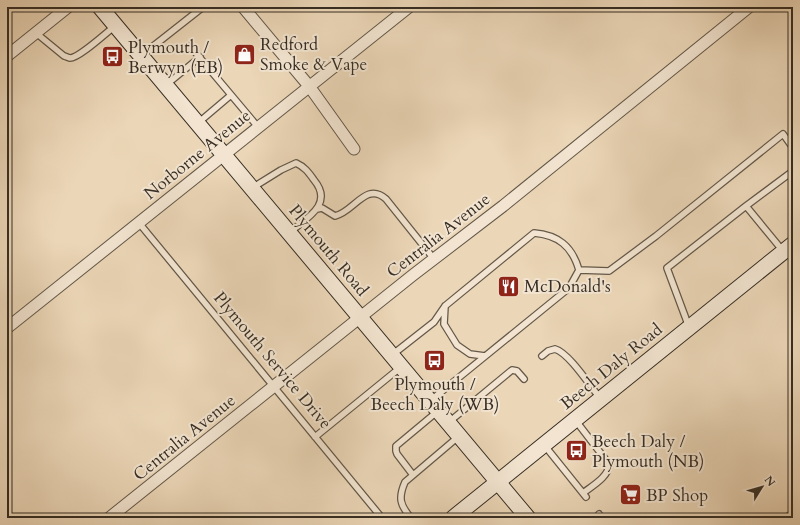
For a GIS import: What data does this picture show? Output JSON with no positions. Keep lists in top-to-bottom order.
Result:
{
  "streets": {
    "main road": ["Plymouth Road", "Beech Daly Road"],
    "street": ["Norborne Avenue", "Centralia Avenue"],
    "lane": ["Plymouth Service Drive"]
  },
  "crossings": [
    ["Norborne Avenue", "Plymouth Road"],
    ["Norborne Avenue", "Plymouth Service Drive"],
    ["Centralia Avenue", "Plymouth Road"],
    ["Centralia Avenue", "Plymouth Service Drive"],
    ["Plymouth Road", "Beech Daly Road"]
  ],
  "places": {
    "shop": ["Redford Smoke & Vape"],
    "bus stop": ["Plymouth / Berwyn (EB)", "Plymouth / Beech Daly (WB)", "Beech Daly / Plymouth (NB)"],
    "restaurant": ["McDonald's"],
    "supermarket": ["BP Shop"]
  },
  "north": "top right"
}
